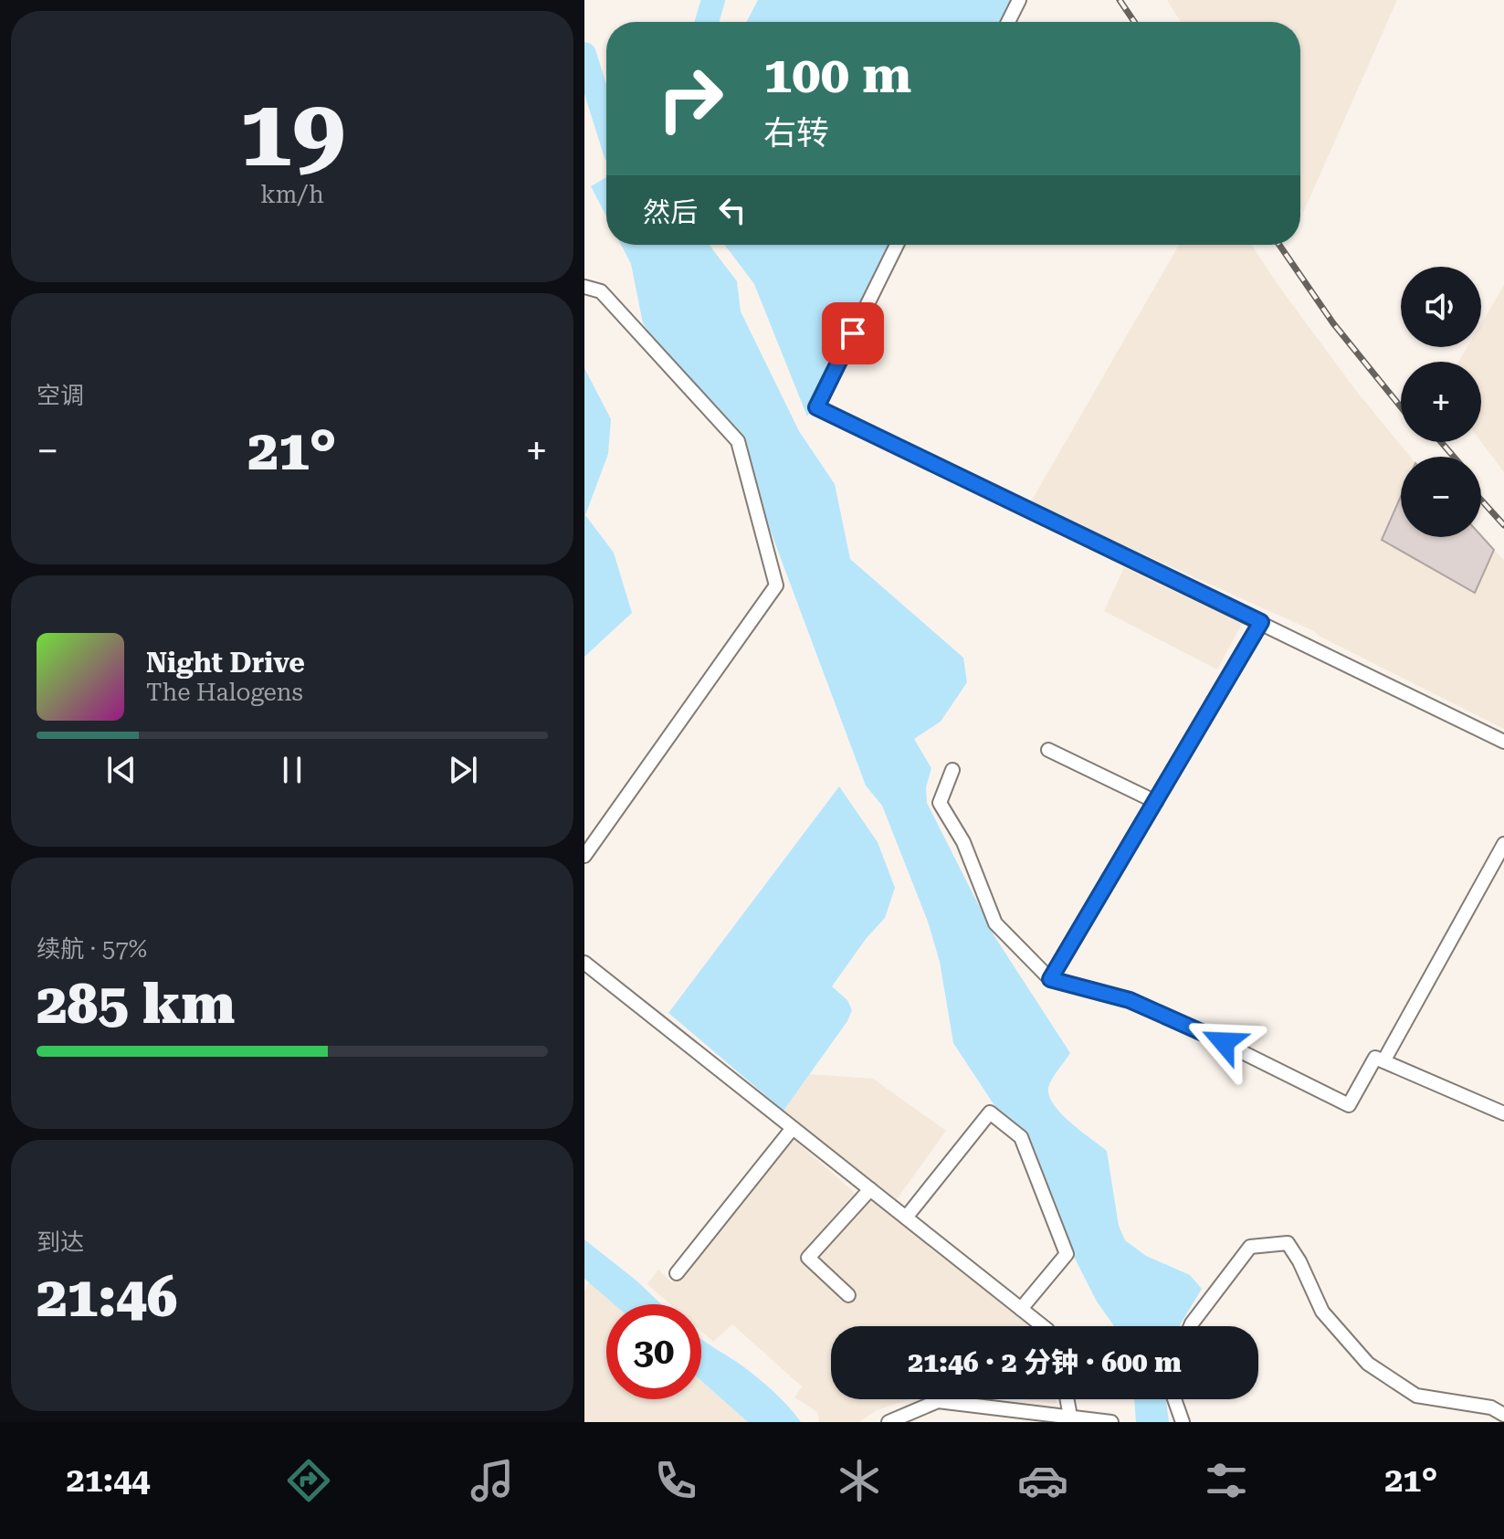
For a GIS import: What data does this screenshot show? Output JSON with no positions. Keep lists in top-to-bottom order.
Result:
{
  "page": {
    "tile": [
      ["19", "km/h"],
      "空调",
      ["续航 · 57%", "285 km"],
      ["到达", "21:46"]
    ],
    "turn": ["100 m", "右转"],
    "then": "然后",
    "map_buttons": ["+", "−"],
    "heat": ["−", "21°", "+"],
    "song": ["Night Drive", "The Halogens"],
    "limit": "30",
    "trip": "21:46 · 2 分钟 · 600 m",
    "tabs": ["21:44", "21°"]
  }
}
